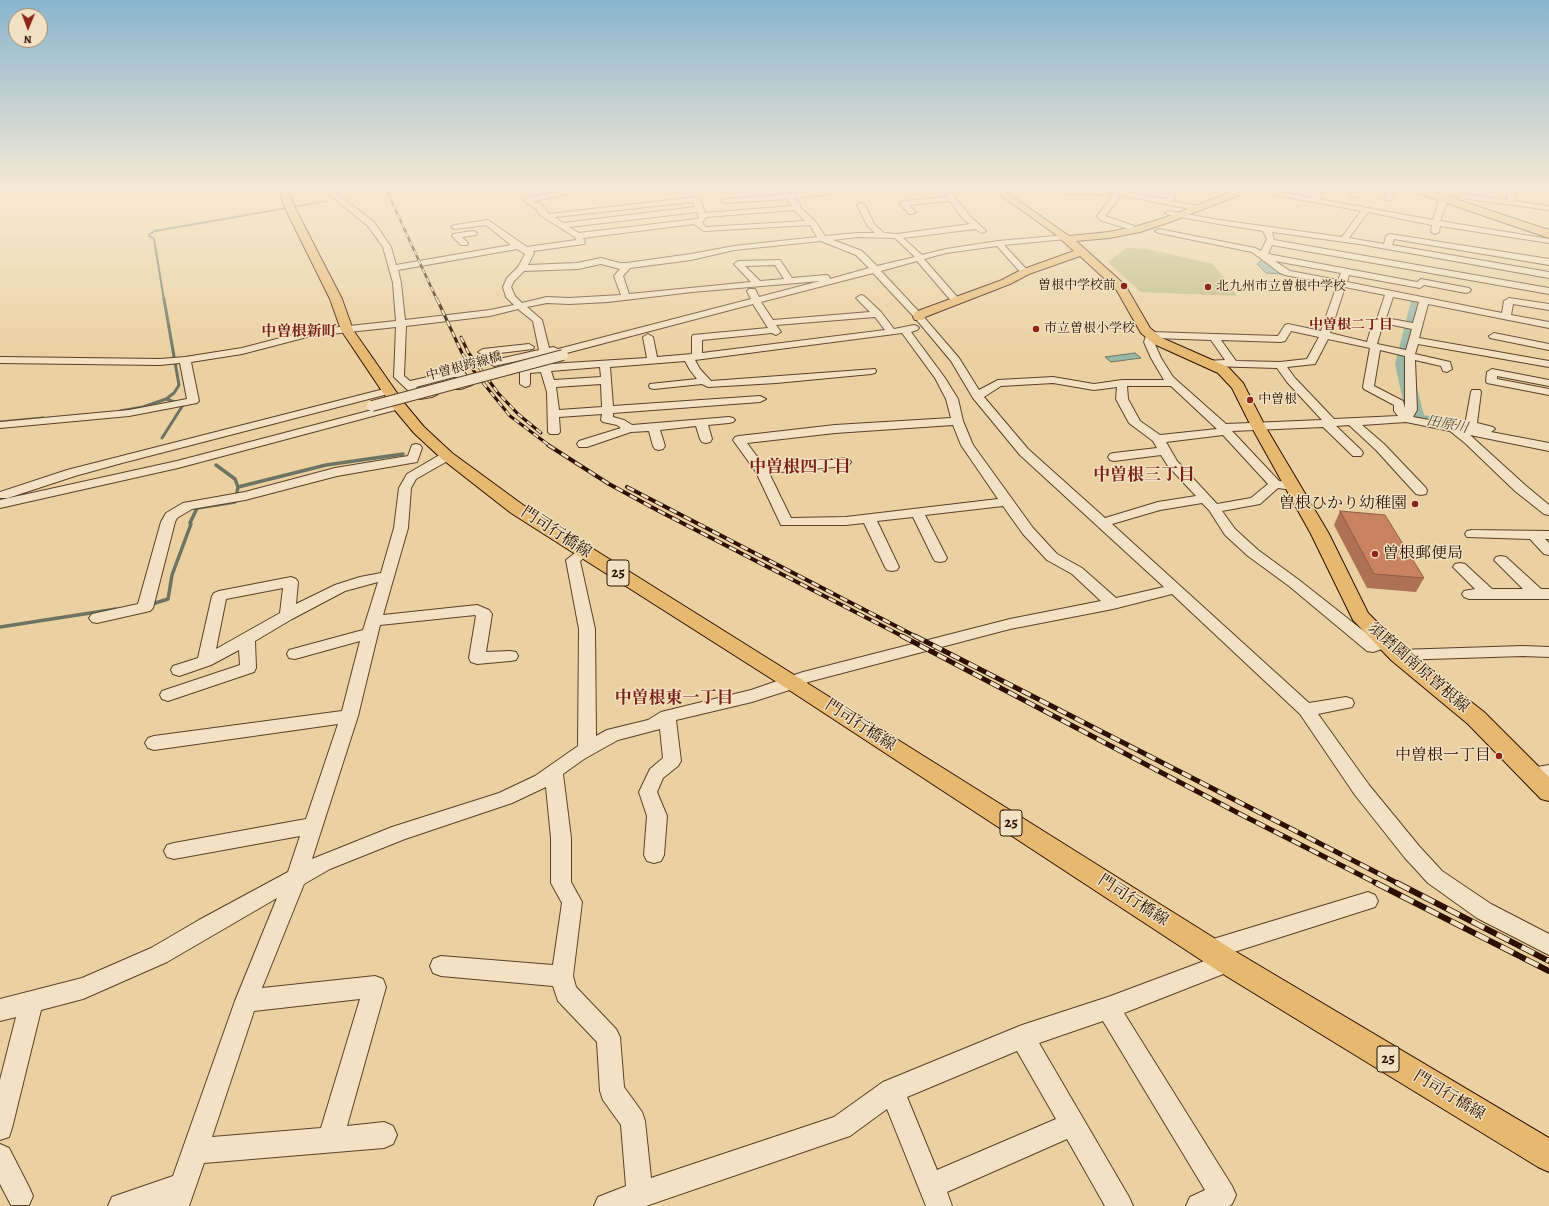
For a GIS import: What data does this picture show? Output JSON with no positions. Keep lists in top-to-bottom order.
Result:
{
  "streets": {
    "main road": ["門司行橋線", "25", "須磨園南原曽根線"],
    "street": ["中曽根跨線橋"]
  },
  "districts": [
    "中曽根二丁目",
    "中曽根新町",
    "中曽根四丁目",
    "中曽根三丁目",
    "中曽根東一丁目"
  ],
  "water": ["田原川"],
  "places": [
    "曽根中学校前",
    "北九州市立曽根中学校",
    "市立曽根小学校",
    "中曽根",
    "曽根ひかり幼稚園",
    "曽根郵便局",
    "中曽根一丁目"
  ],
  "north": "bottom"
}
